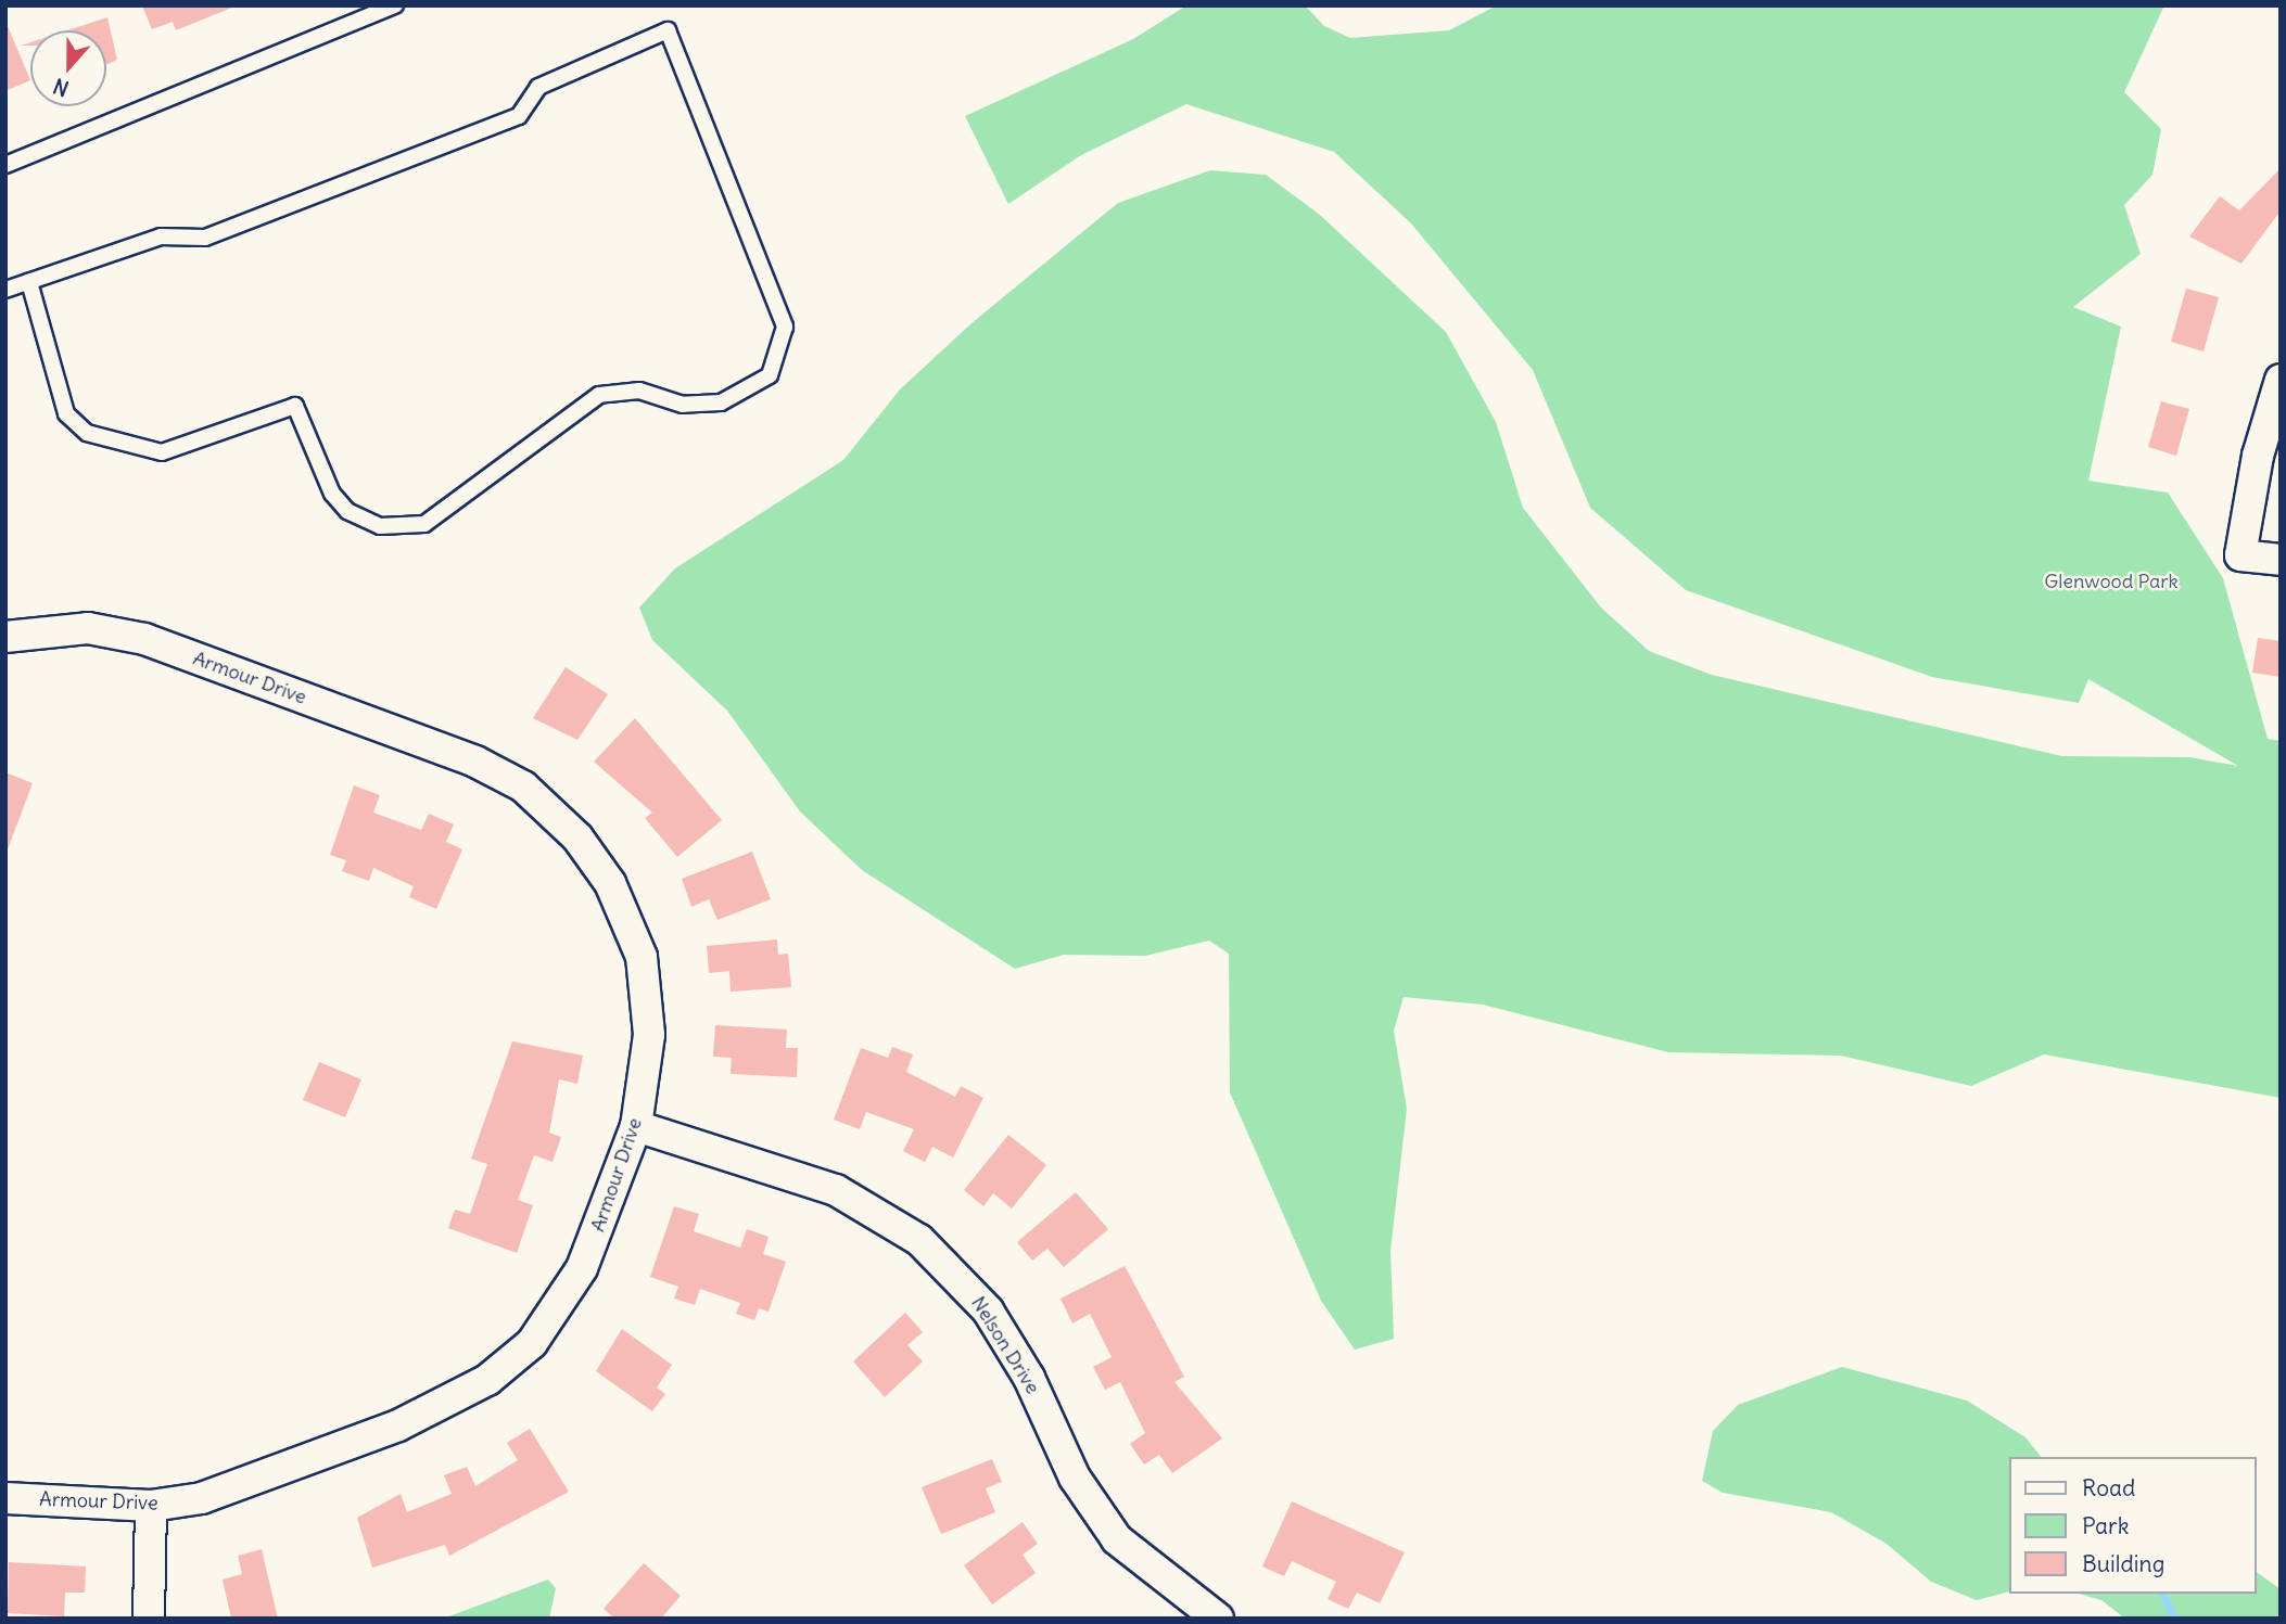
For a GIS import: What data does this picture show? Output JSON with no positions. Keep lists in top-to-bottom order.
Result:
{
  "streets": {
    "street": ["Armour Drive", "Nelson Drive"]
  },
  "crossings": [
    ["Armour Drive", "Nelson Drive"]
  ],
  "parks": ["Glenwood Park"],
  "legend": ["Road", "Park", "Building"],
  "north": "bottom"
}
